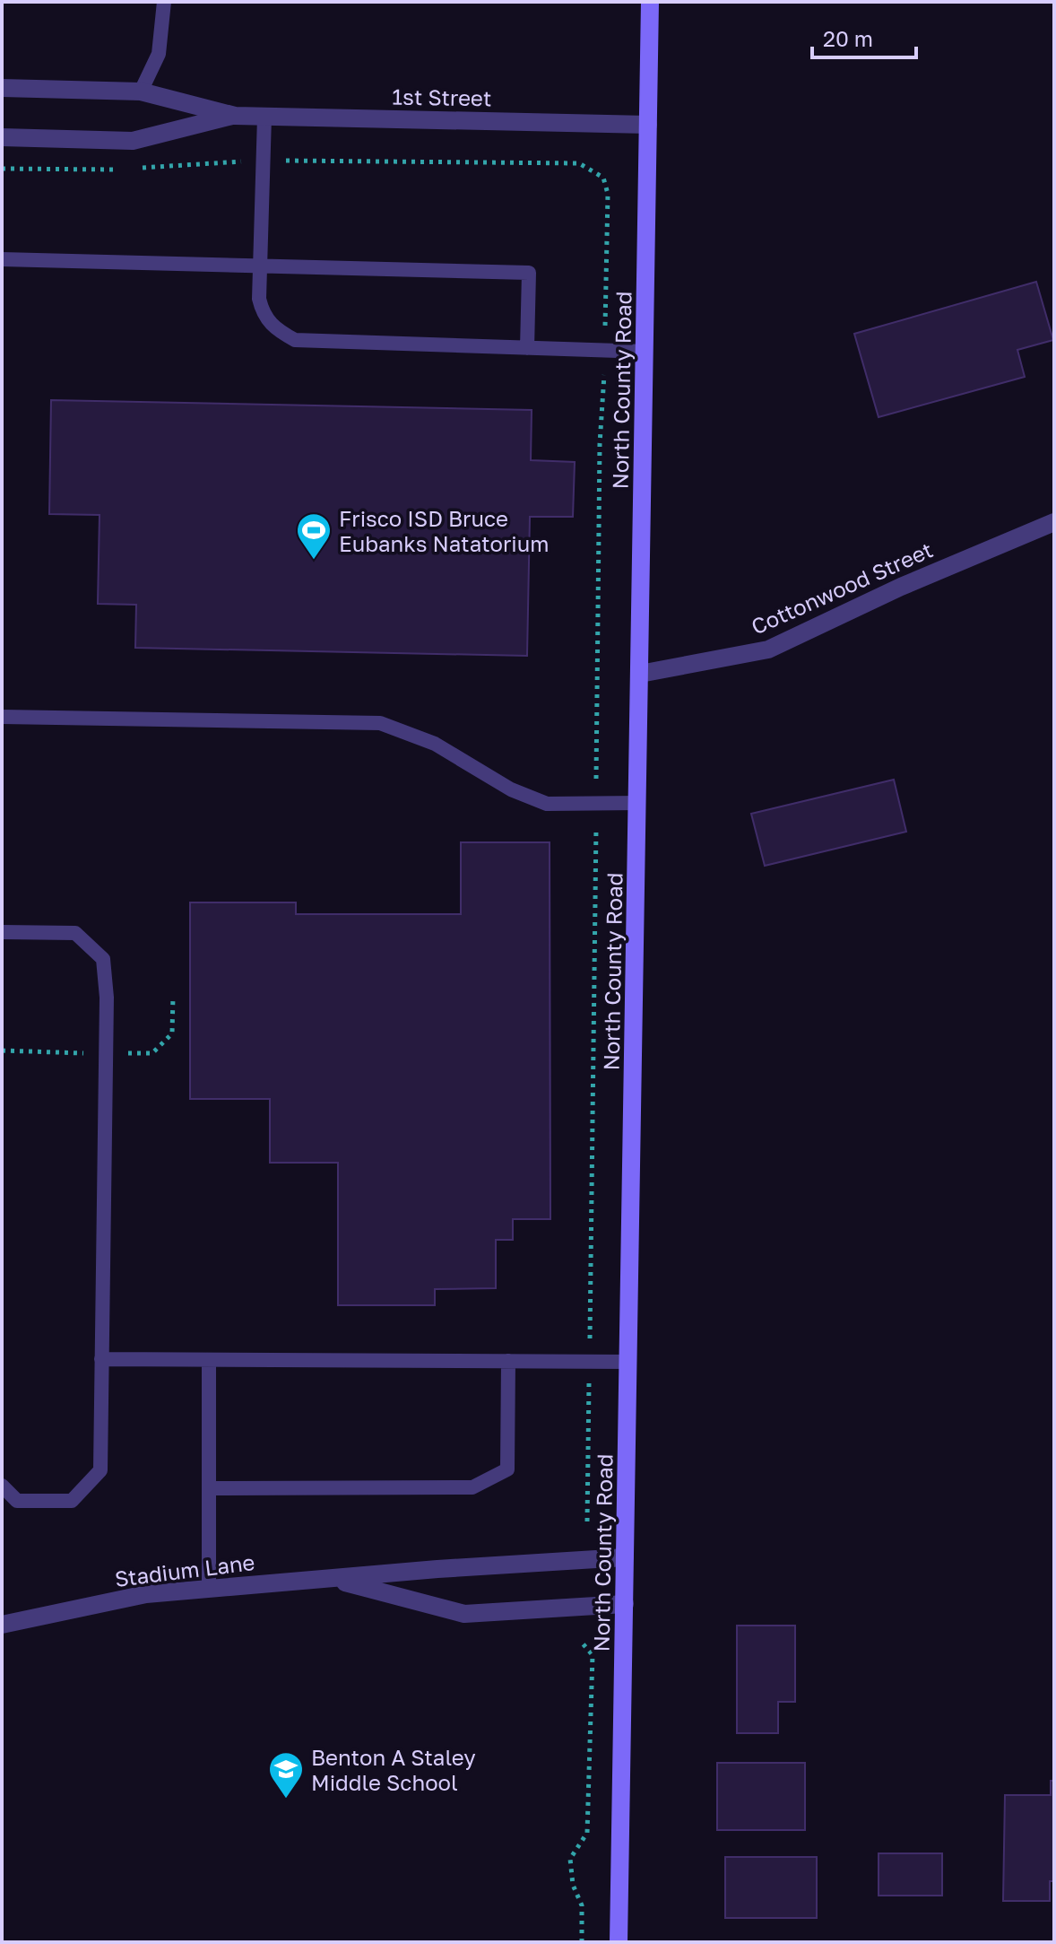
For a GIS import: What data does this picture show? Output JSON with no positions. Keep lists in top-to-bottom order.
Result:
{
  "streets": {
    "street": [
      "1st Street",
      "North County Road",
      "Cottonwood Street",
      "Stadium Lane"
    ]
  },
  "crossings": [
    ["1st Street", "North County Road"],
    ["North County Road", "Cottonwood Street"],
    ["North County Road", "Stadium Lane"]
  ],
  "places": {
    "sports": ["Frisco ISD Bruce Eubanks Natatorium"],
    "school or university": ["Benton A Staley Middle School"]
  },
  "scale_bar": "20 m"
}
